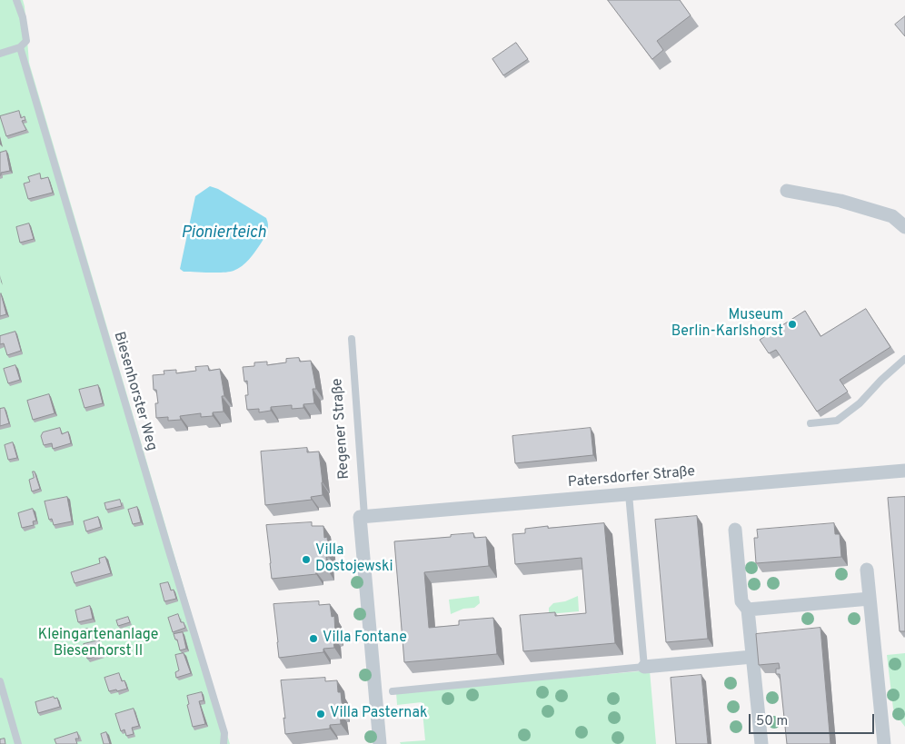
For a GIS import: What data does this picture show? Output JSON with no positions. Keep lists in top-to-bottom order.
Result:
{
  "streets": {
    "street": ["Regener Straße", "Patersdorfer Straße"],
    "lane": ["Biesenhorster Weg"]
  },
  "crossings": [
    ["Regener Straße", "Patersdorfer Straße"]
  ],
  "water": ["Pionierteich"],
  "parks": ["Kleingartenanlage Biesenhorst II"],
  "places": [
    "Museum Berlin-Karlshorst",
    "Villa Dostojewski",
    "Villa Fontane",
    "Villa Pasternak"
  ],
  "scale_bar": "50 m"
}
